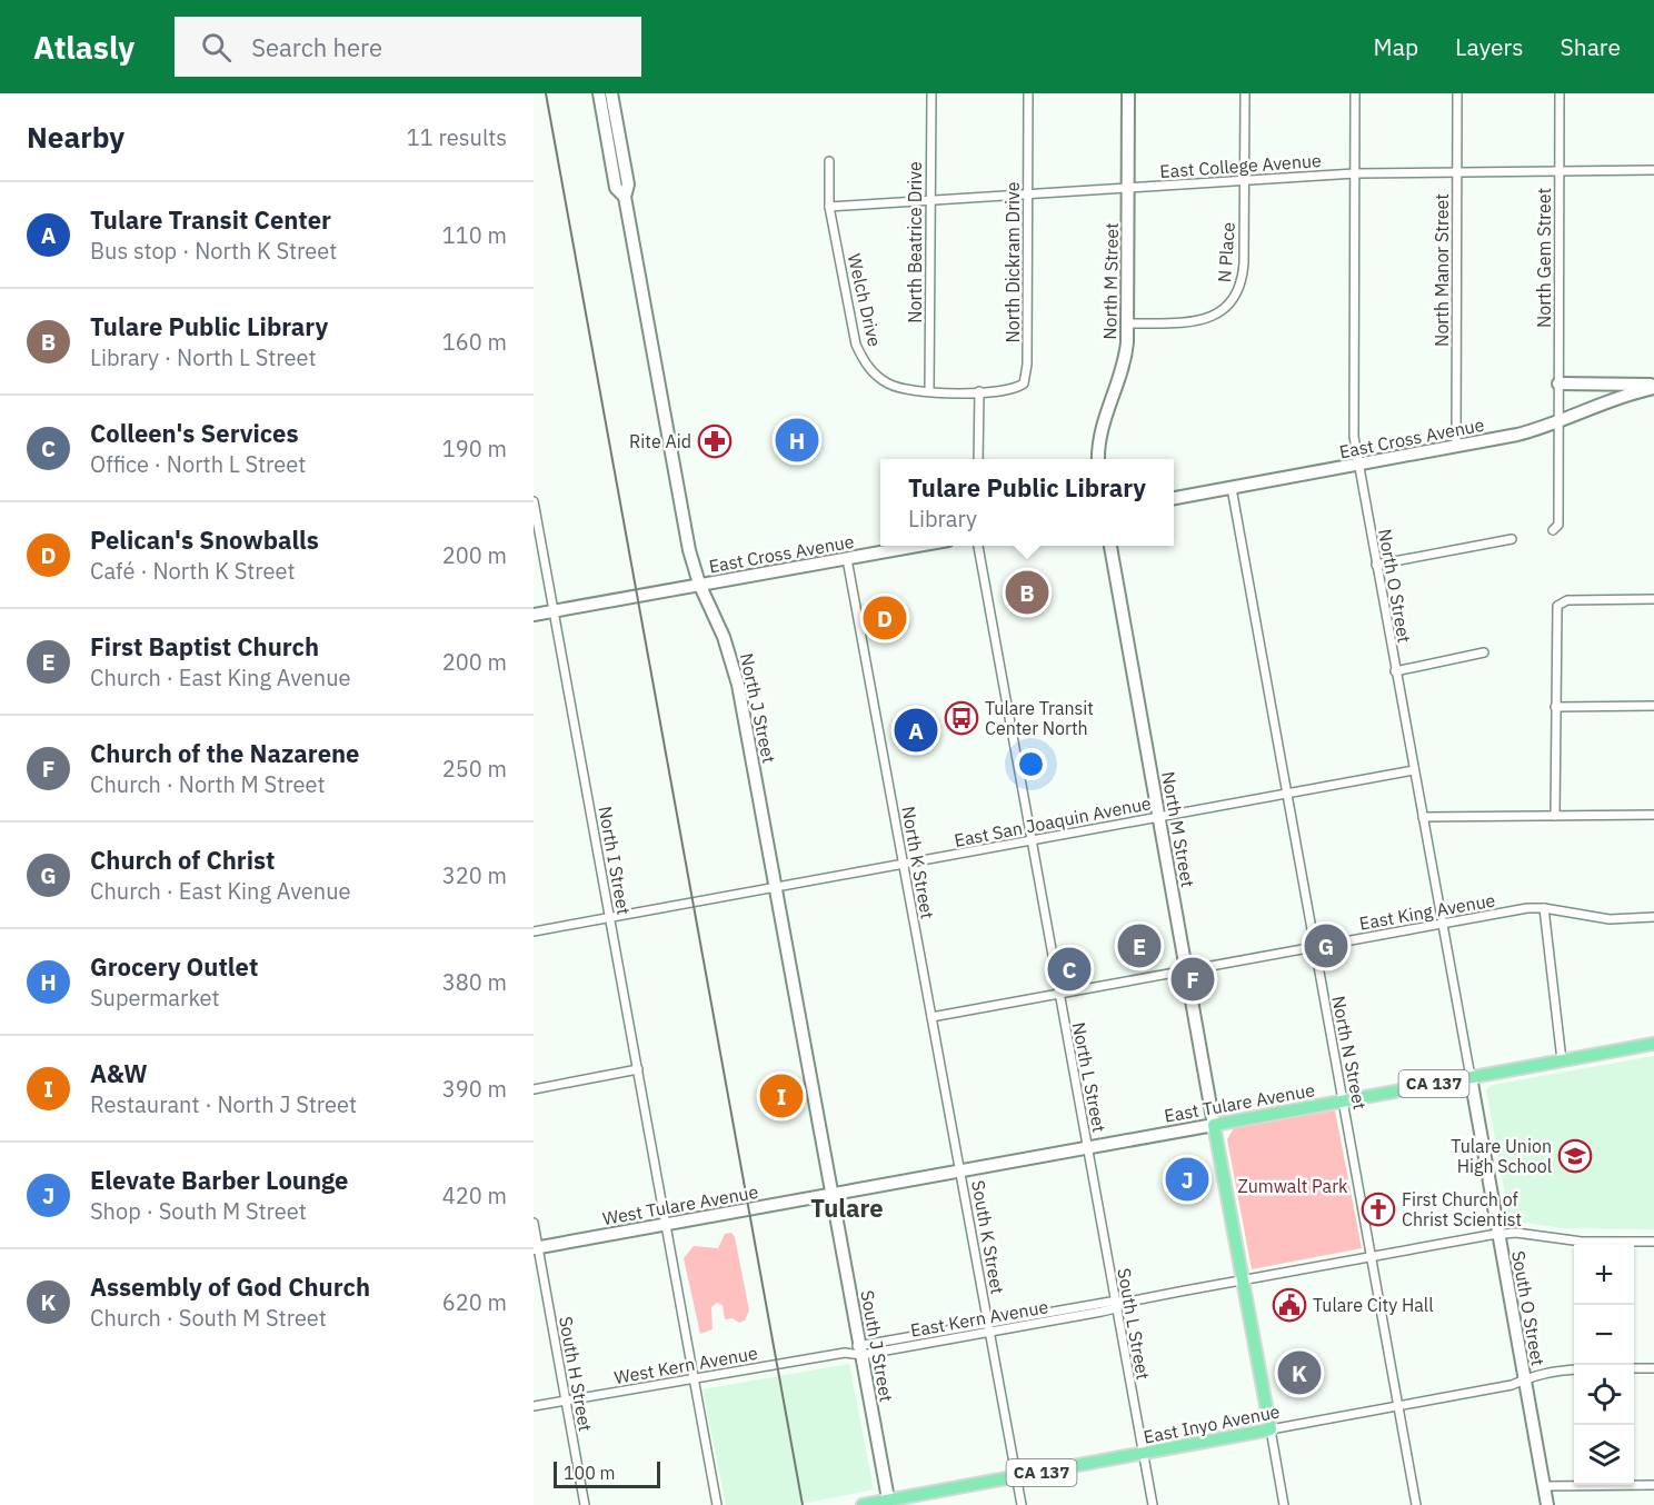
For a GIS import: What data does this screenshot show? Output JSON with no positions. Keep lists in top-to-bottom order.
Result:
{
  "streets": {
    "main road": [
      "North M Street",
      "East Cross Avenue",
      "North J Street",
      "CA 137",
      "East Tulare Avenue",
      "West Tulare Avenue",
      "South O Street",
      "South J Street",
      "East Inyo Avenue"
    ],
    "street": [
      "East College Avenue",
      "North Beatrice Drive",
      "N Place",
      "North Gem Street",
      "North Dickram Drive",
      "North Manor Street",
      "Welch Drive",
      "North O Street",
      "East San Joaquin Avenue",
      "North I Street",
      "North K Street",
      "East King Avenue",
      "North N Street",
      "North L Street",
      "South K Street",
      "East Kern Avenue",
      "South L Street",
      "West Kern Avenue",
      "South H Street"
    ]
  },
  "crossings": [
    ["East College Avenue", "North Beatrice Drive"],
    ["East College Avenue", "N Place"],
    ["East College Avenue", "North Gem Street"],
    ["East College Avenue", "North Dickram Drive"],
    ["East College Avenue", "North Manor Street"],
    ["East College Avenue", "North M Street"],
    ["East College Avenue", "Welch Drive"],
    ["East College Avenue", "North O Street"],
    ["North Beatrice Drive", "Welch Drive"],
    ["N Place", "North M Street"],
    ["North Gem Street", "East Cross Avenue"],
    ["North Dickram Drive", "Welch Drive"],
    ["North Manor Street", "East Cross Avenue"],
    ["North M Street", "East San Joaquin Avenue"],
    ["North M Street", "East King Avenue"],
    ["North M Street", "East Tulare Avenue"],
    ["East Cross Avenue", "North O Street"],
    ["East Cross Avenue", "North J Street"],
    ["East Cross Avenue", "North I Street"],
    ["East Cross Avenue", "North K Street"],
    ["East Cross Avenue", "North N Street"],
    ["North O Street", "East San Joaquin Avenue"],
    ["North O Street", "East King Avenue"],
    ["North O Street", "East Tulare Avenue"],
    ["North O Street", "South O Street"],
    ["North J Street", "East San Joaquin Avenue"],
    ["North J Street", "East Tulare Avenue"],
    ["North J Street", "West Tulare Avenue"],
    ["North J Street", "South J Street"],
    ["East San Joaquin Avenue", "North I Street"],
    ["East San Joaquin Avenue", "North K Street"],
    ["East San Joaquin Avenue", "North N Street"],
    ["East San Joaquin Avenue", "North L Street"],
    ["North I Street", "West Tulare Avenue"],
    ["North I Street", "West Kern Avenue"],
    ["North K Street", "East King Avenue"],
    ["North K Street", "East Tulare Avenue"],
    ["North K Street", "South K Street"],
    ["East King Avenue", "North N Street"],
    ["East King Avenue", "North L Street"],
    ["North N Street", "East Tulare Avenue"],
    ["North N Street", "East Kern Avenue"],
    ["North N Street", "East Inyo Avenue"],
    ["North L Street", "East Tulare Avenue"],
    ["North L Street", "South L Street"],
    ["CA 137", "South J Street"],
    ["CA 137", "East Inyo Avenue"],
    ["East Tulare Avenue", "West Tulare Avenue"],
    ["East Tulare Avenue", "South K Street"],
    ["East Tulare Avenue", "South O Street"],
    ["East Tulare Avenue", "South L Street"],
    ["East Tulare Avenue", "South J Street"],
    ["West Tulare Avenue", "South J Street"],
    ["West Tulare Avenue", "South H Street"],
    ["South K Street", "East Kern Avenue"],
    ["South K Street", "East Inyo Avenue"],
    ["South O Street", "East Kern Avenue"],
    ["South O Street", "East Inyo Avenue"],
    ["East Kern Avenue", "South L Street"],
    ["East Kern Avenue", "South J Street"],
    ["East Kern Avenue", "West Kern Avenue"],
    ["South L Street", "East Inyo Avenue"],
    ["South J Street", "East Inyo Avenue"],
    ["West Kern Avenue", "South H Street"]
  ],
  "districts": ["Tulare"],
  "parks": ["Zumwalt Park"],
  "places": {
    "pharmacy": ["Rite Aid"],
    "bus stop": ["Tulare Transit Center North"],
    "school or university": ["Tulare Union High School"],
    "church": ["First Church of Christ Scientist"],
    "public building": ["Tulare City Hall"]
  },
  "scale_bar": "100 m",
  "page": {
    "header": "Atlasly",
    "search": "Search here",
    "nav": ["Map", "Layers", "Share"],
    "heading": ["Nearby", "11 results"],
    "list": [
      {
        "mark": "A",
        "name": "Tulare Transit Center",
        "note": "Bus stop · North K Street",
        "value": "110 m"
      },
      {
        "mark": "B",
        "name": "Tulare Public Library",
        "note": "Library · North L Street",
        "value": "160 m"
      },
      {
        "mark": "C",
        "name": "Colleen's Services",
        "note": "Office · North L Street",
        "value": "190 m"
      },
      {
        "mark": "D",
        "name": "Pelican's Snowballs",
        "note": "Café · North K Street",
        "value": "200 m"
      },
      {
        "mark": "E",
        "name": "First Baptist Church",
        "note": "Church · East King Avenue",
        "value": "200 m"
      },
      {
        "mark": "F",
        "name": "Church of the Nazarene",
        "note": "Church · North M Street",
        "value": "250 m"
      },
      {
        "mark": "G",
        "name": "Church of Christ",
        "note": "Church · East King Avenue",
        "value": "320 m"
      },
      {
        "mark": "H",
        "name": "Grocery Outlet",
        "note": "Supermarket",
        "value": "380 m"
      },
      {
        "mark": "I",
        "name": "A&W",
        "note": "Restaurant · North J Street",
        "value": "390 m"
      },
      {
        "mark": "J",
        "name": "Elevate Barber Lounge",
        "note": "Shop · South M Street",
        "value": "420 m"
      },
      {
        "mark": "K",
        "name": "Assembly of God Church",
        "note": "Church · South M Street",
        "value": "620 m"
      }
    ],
    "pins": [
      "H",
      "B",
      "D",
      "A",
      "E",
      "G",
      "C",
      "F",
      "I",
      "J",
      "K"
    ],
    "popup": ["Tulare Public Library", "Library"],
    "map_buttons": ["+", "−"],
    "scale": "100 m"
  }
}
